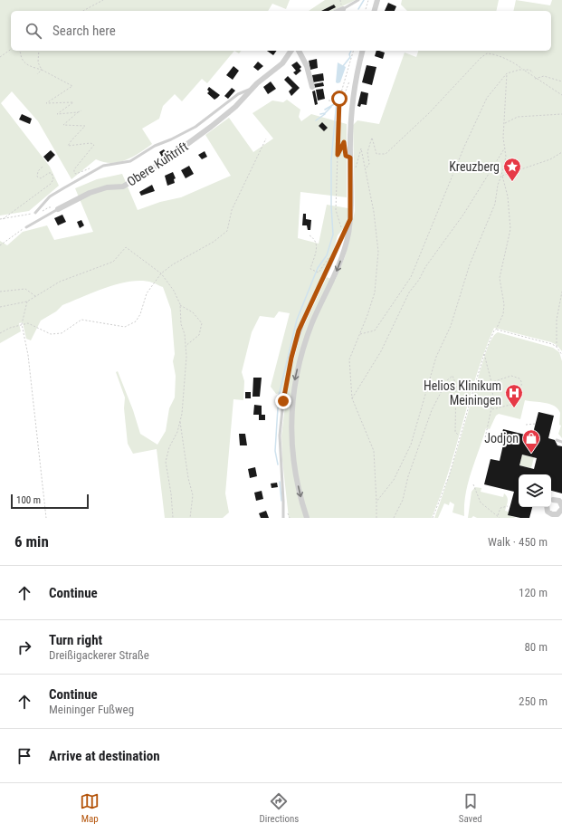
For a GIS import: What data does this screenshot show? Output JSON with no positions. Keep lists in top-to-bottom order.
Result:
{
  "streets": {
    "street": ["Obere Kuhtrift"]
  },
  "places": {
    "place": ["Kreuzberg"],
    "hospital": ["Helios Klinikum Meiningen"],
    "shop": ["Jodjon"]
  },
  "scale_bar": "100 m",
  "page": {
    "search": "Search here",
    "scale": "100 m",
    "heading": ["6 min", "Walk · 450 m"],
    "list": [
      ["Continue", "120 m"],
      ["Turn right", "Dreißigackerer Straße", "80 m"],
      ["Continue", "Meininger Fußweg", "250 m"],
      "Arrive at destination"
    ],
    "nav": ["Map", "Directions", "Saved"]
  }
}
